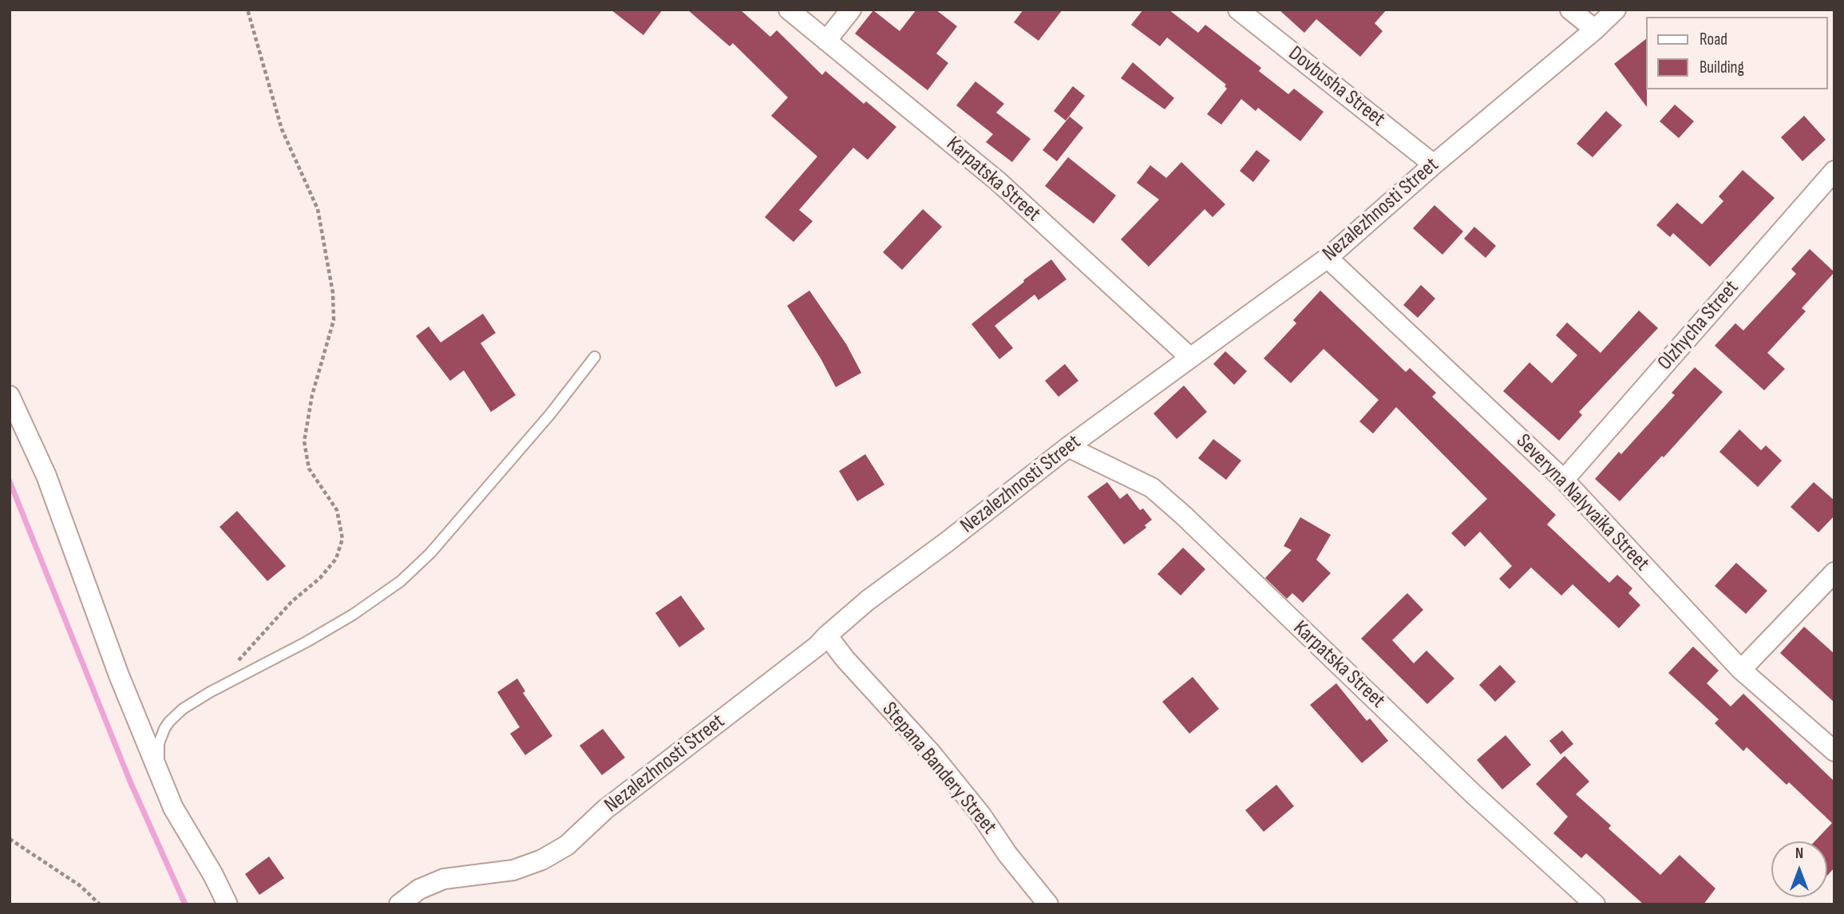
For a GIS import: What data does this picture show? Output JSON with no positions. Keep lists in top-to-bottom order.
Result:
{
  "streets": {
    "street": [
      "Dovbusha Street",
      "Karpatska Street",
      "Nezalezhnosti Street",
      "Olzhycha Street",
      "Severyna Nalyvaika Street",
      "Stepana Bandery Street"
    ]
  },
  "crossings": [
    ["Dovbusha Street", "Nezalezhnosti Street"],
    ["Karpatska Street", "Nezalezhnosti Street"],
    ["Nezalezhnosti Street", "Severyna Nalyvaika Street"],
    ["Nezalezhnosti Street", "Stepana Bandery Street"],
    ["Olzhycha Street", "Severyna Nalyvaika Street"]
  ],
  "legend": ["Road", "Building"],
  "north": "top"
}
